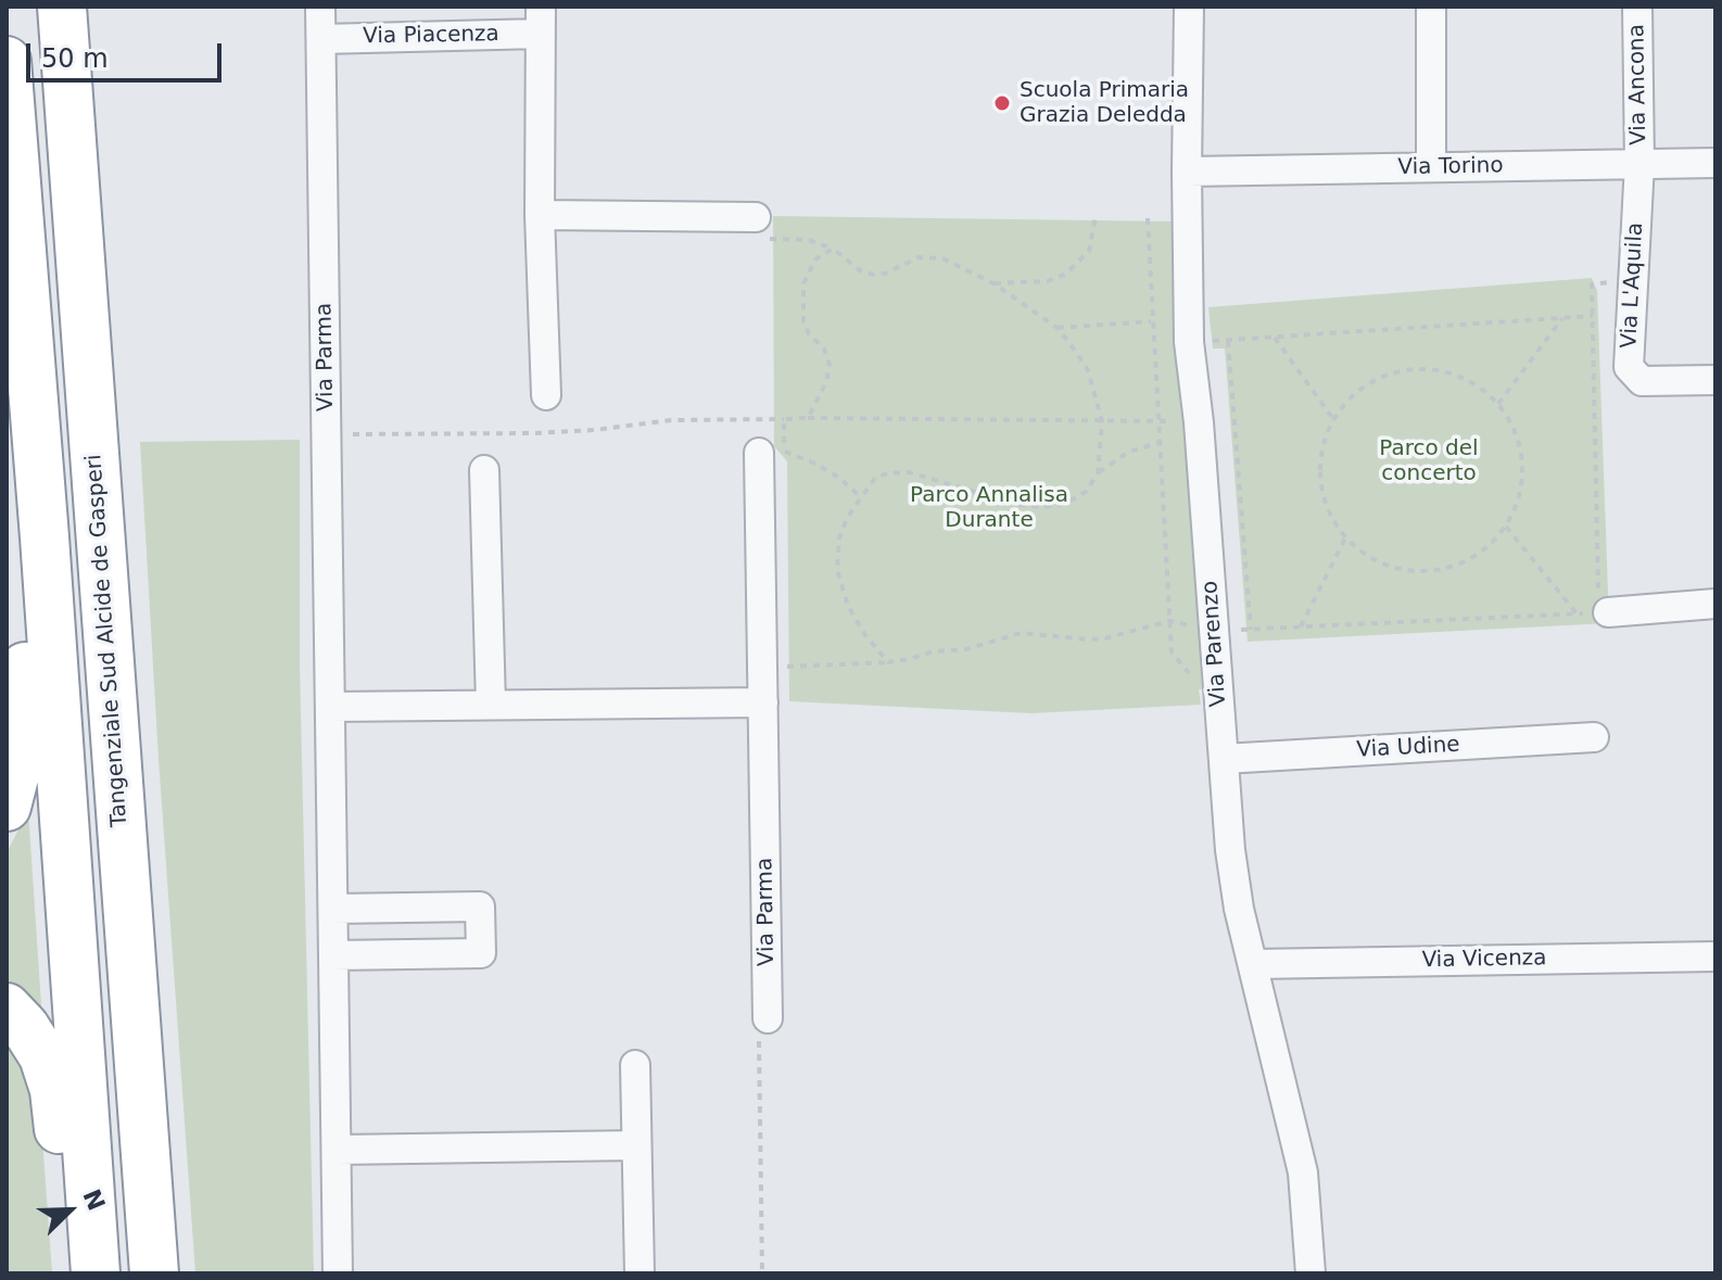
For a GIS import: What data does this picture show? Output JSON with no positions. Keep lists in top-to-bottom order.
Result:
{
  "streets": {
    "highway": ["Tangenziale Sud Alcide de Gasperi"],
    "street": [
      "Via Piacenza",
      "Via Ancona",
      "Via Torino",
      "Via L'Aquila",
      "Via Parma",
      "Via Parenzo",
      "Via Udine",
      "Via Vicenza"
    ]
  },
  "crossings": [
    ["Via Piacenza", "Via Parma"],
    ["Via Ancona", "Via Torino"],
    ["Via Ancona", "Via L'Aquila"],
    ["Via Torino", "Via L'Aquila"],
    ["Via Torino", "Via Parenzo"],
    ["Via Parenzo", "Via Udine"],
    ["Via Parenzo", "Via Vicenza"]
  ],
  "parks": ["Parco del concerto", "Parco Annalisa Durante"],
  "places": ["Scuola Primaria Grazia Deledda"],
  "scale_bar": "50 m",
  "north": "top right"
}
